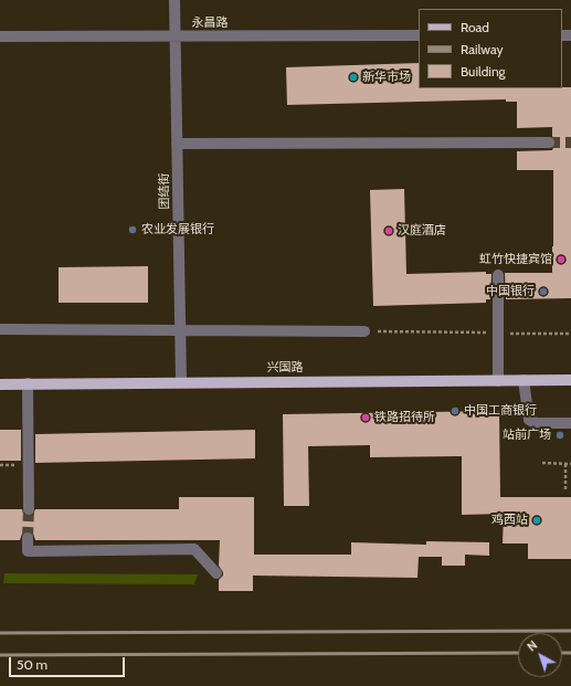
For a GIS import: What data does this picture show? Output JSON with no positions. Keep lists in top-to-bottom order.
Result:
{
  "streets": {
    "main road": ["兴国路"],
    "street": ["永昌路", "团结街"]
  },
  "crossings": [
    ["永昌路", "团结街"],
    ["团结街", "兴国路"]
  ],
  "places": [
    "新华市场",
    "农业发展银行",
    "汉庭酒店",
    "虹竹快捷宾馆",
    "中国银行",
    "中国工商银行",
    "铁路招待所",
    "站前广场",
    "鸡西站"
  ],
  "legend": ["Road", "Railway", "Building"],
  "scale_bar": "50 m",
  "north": "top left"
}
